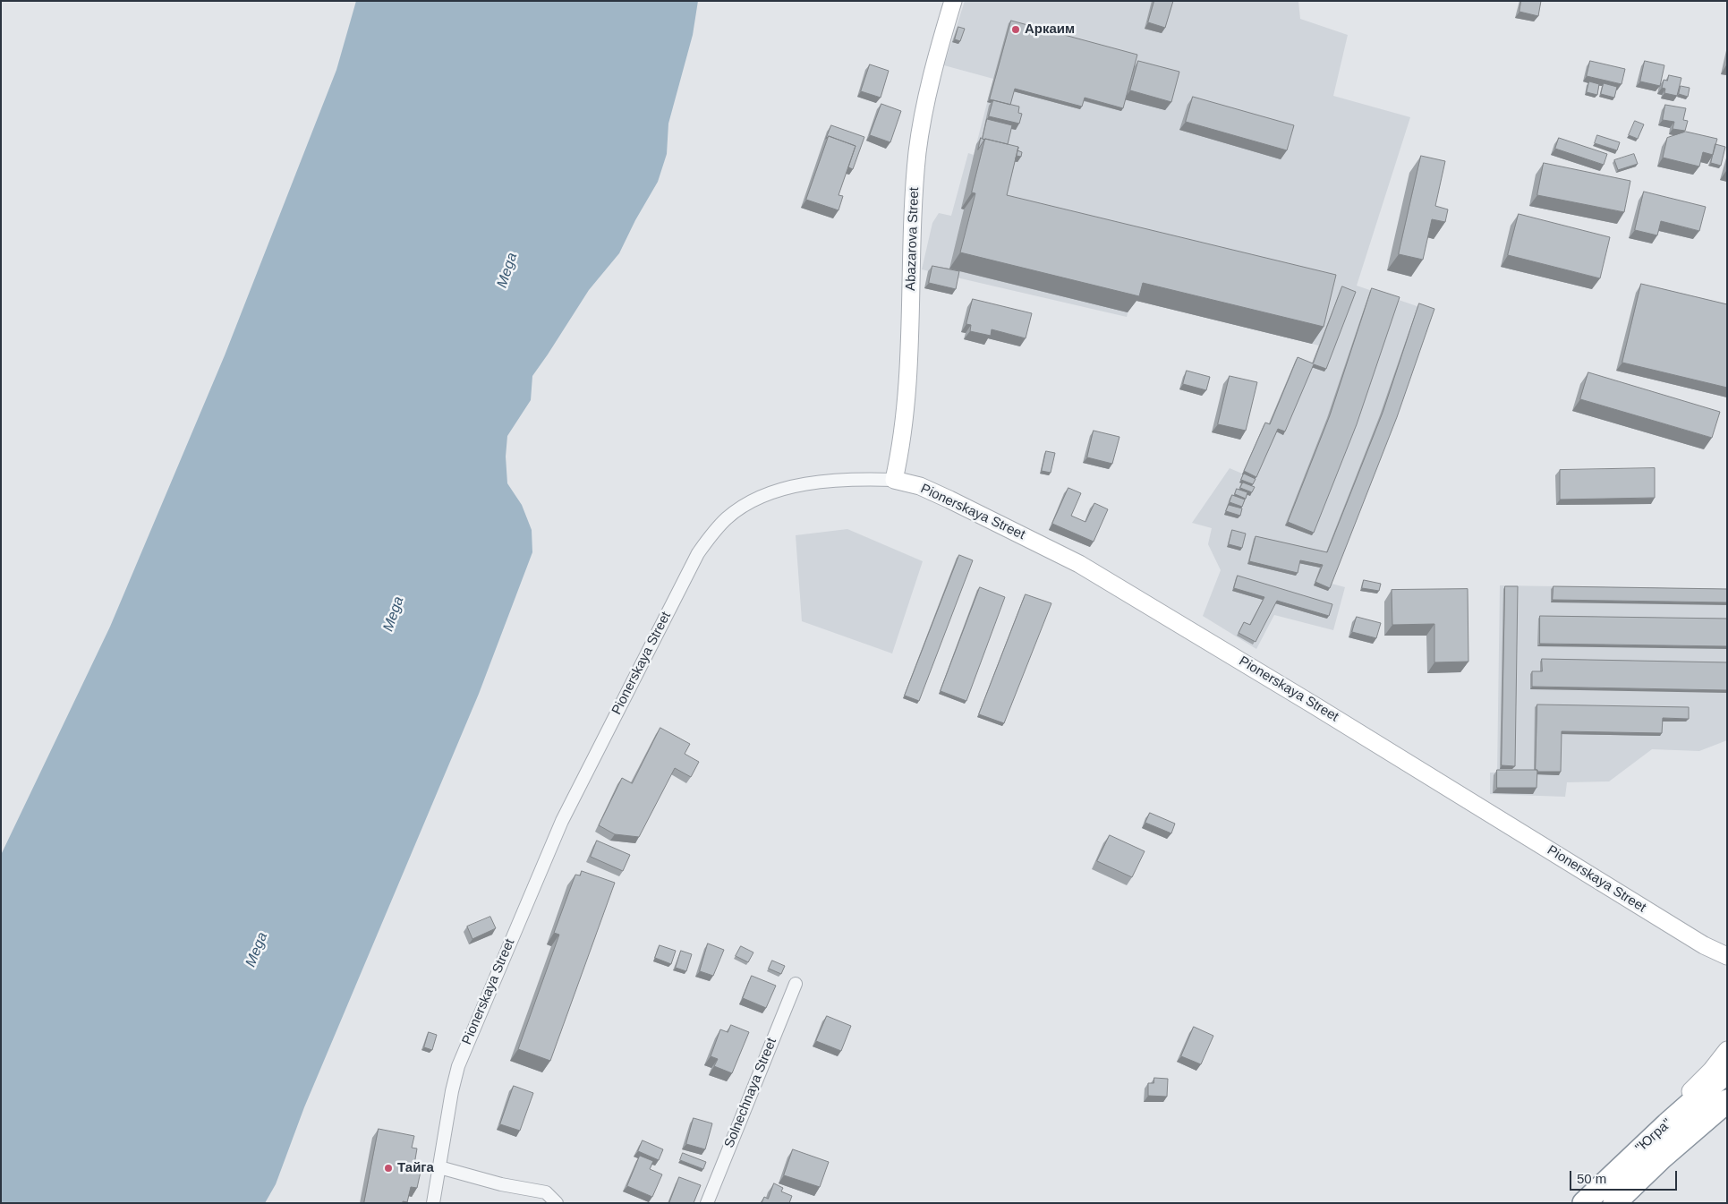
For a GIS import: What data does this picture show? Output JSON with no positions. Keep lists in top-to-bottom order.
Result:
{
  "streets": {
    "highway": ["\"Югра\""],
    "street": ["Abazarova Street", "Pionerskaya Street", "Solnechnaya Street"]
  },
  "crossings": [
    ["Abazarova Street", "Pionerskaya Street"]
  ],
  "water": ["Mega"],
  "places": ["Аркаим", "Тайга"],
  "scale_bar": "50 m"
}
